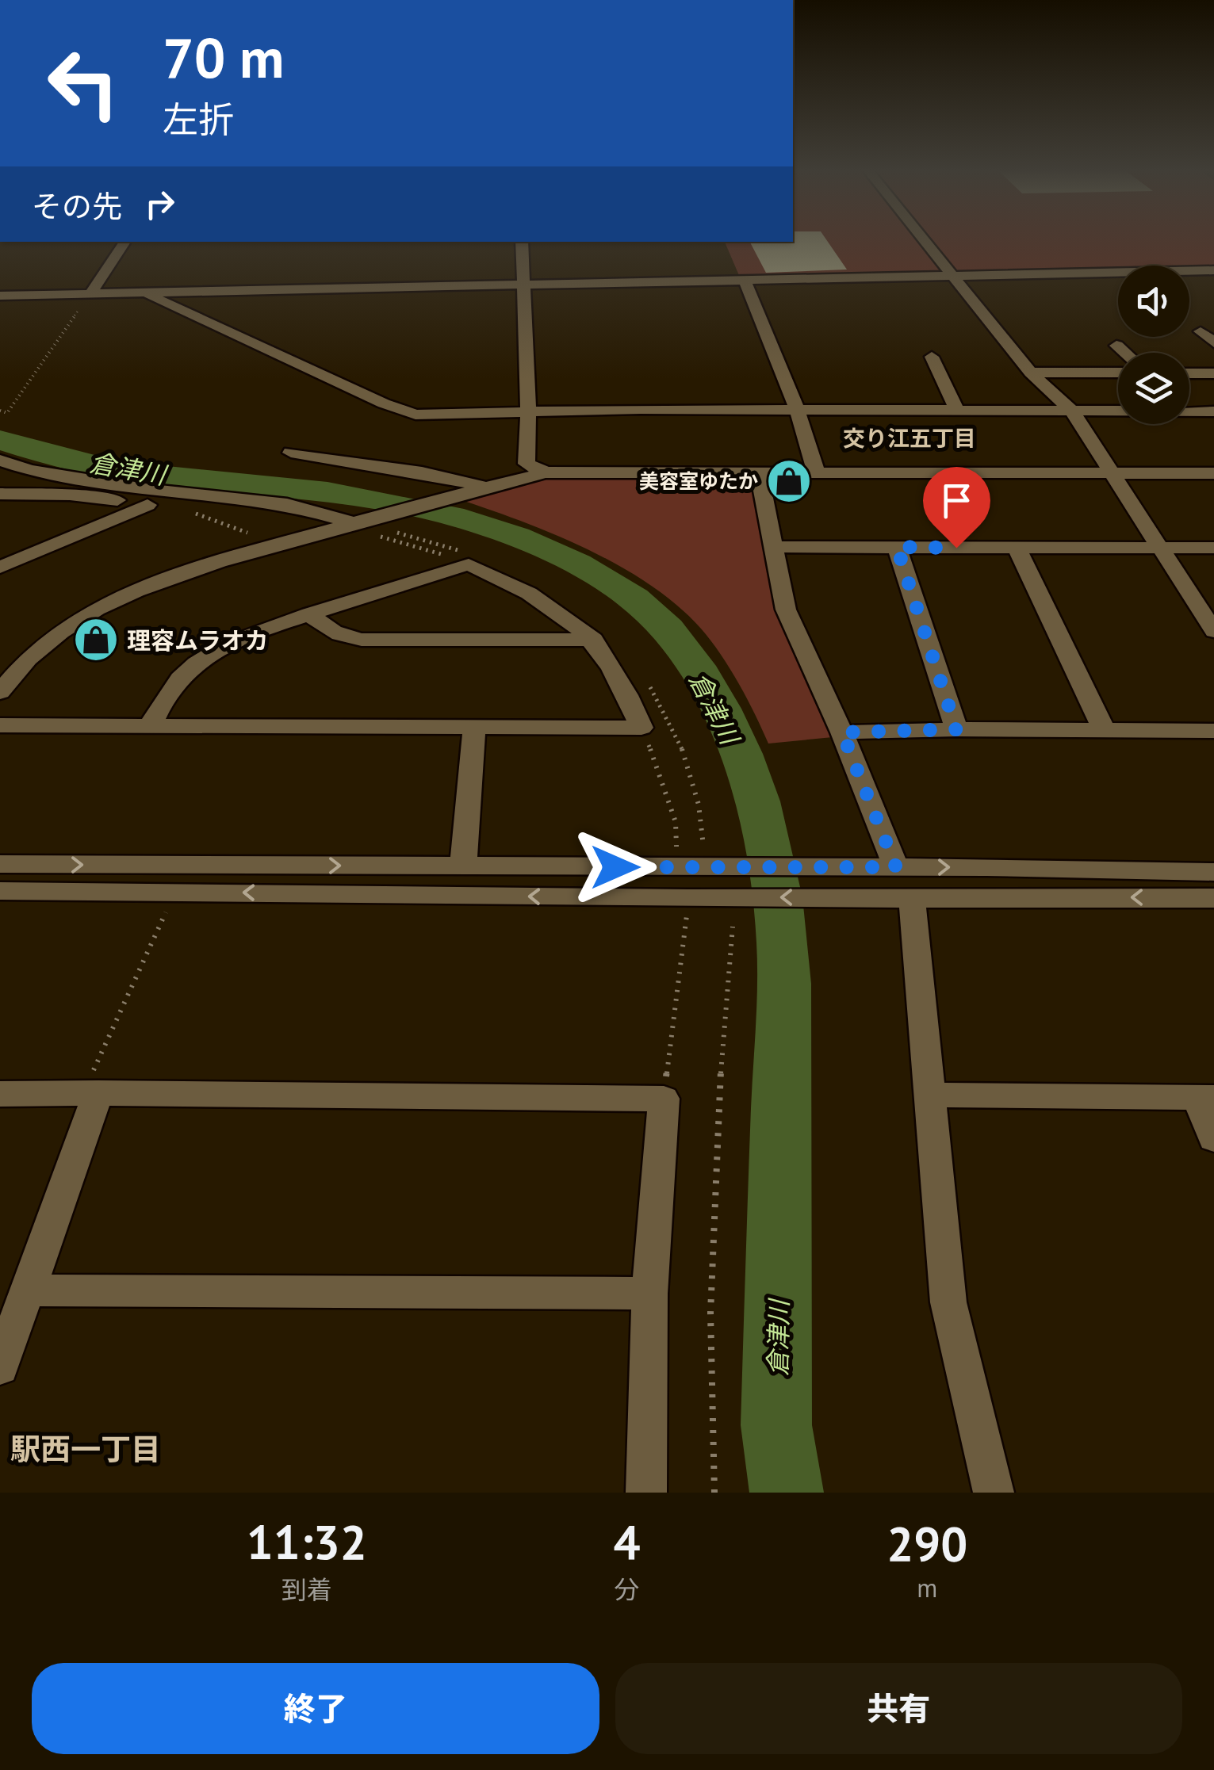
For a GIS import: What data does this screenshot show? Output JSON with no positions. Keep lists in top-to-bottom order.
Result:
{
  "districts": ["交り江五丁目", "駅西一丁目"],
  "water": ["倉津川"],
  "places": {
    "shop": ["美容室ゆたか", "理容ムラオカ"]
  },
  "page": {
    "turn": ["70 m", "左折"],
    "then": "その先",
    "eta": [
      "11:32",
      "到着",
      "4",
      "分",
      "290",
      "m"
    ],
    "buttons": ["終了", "共有"]
  }
}
